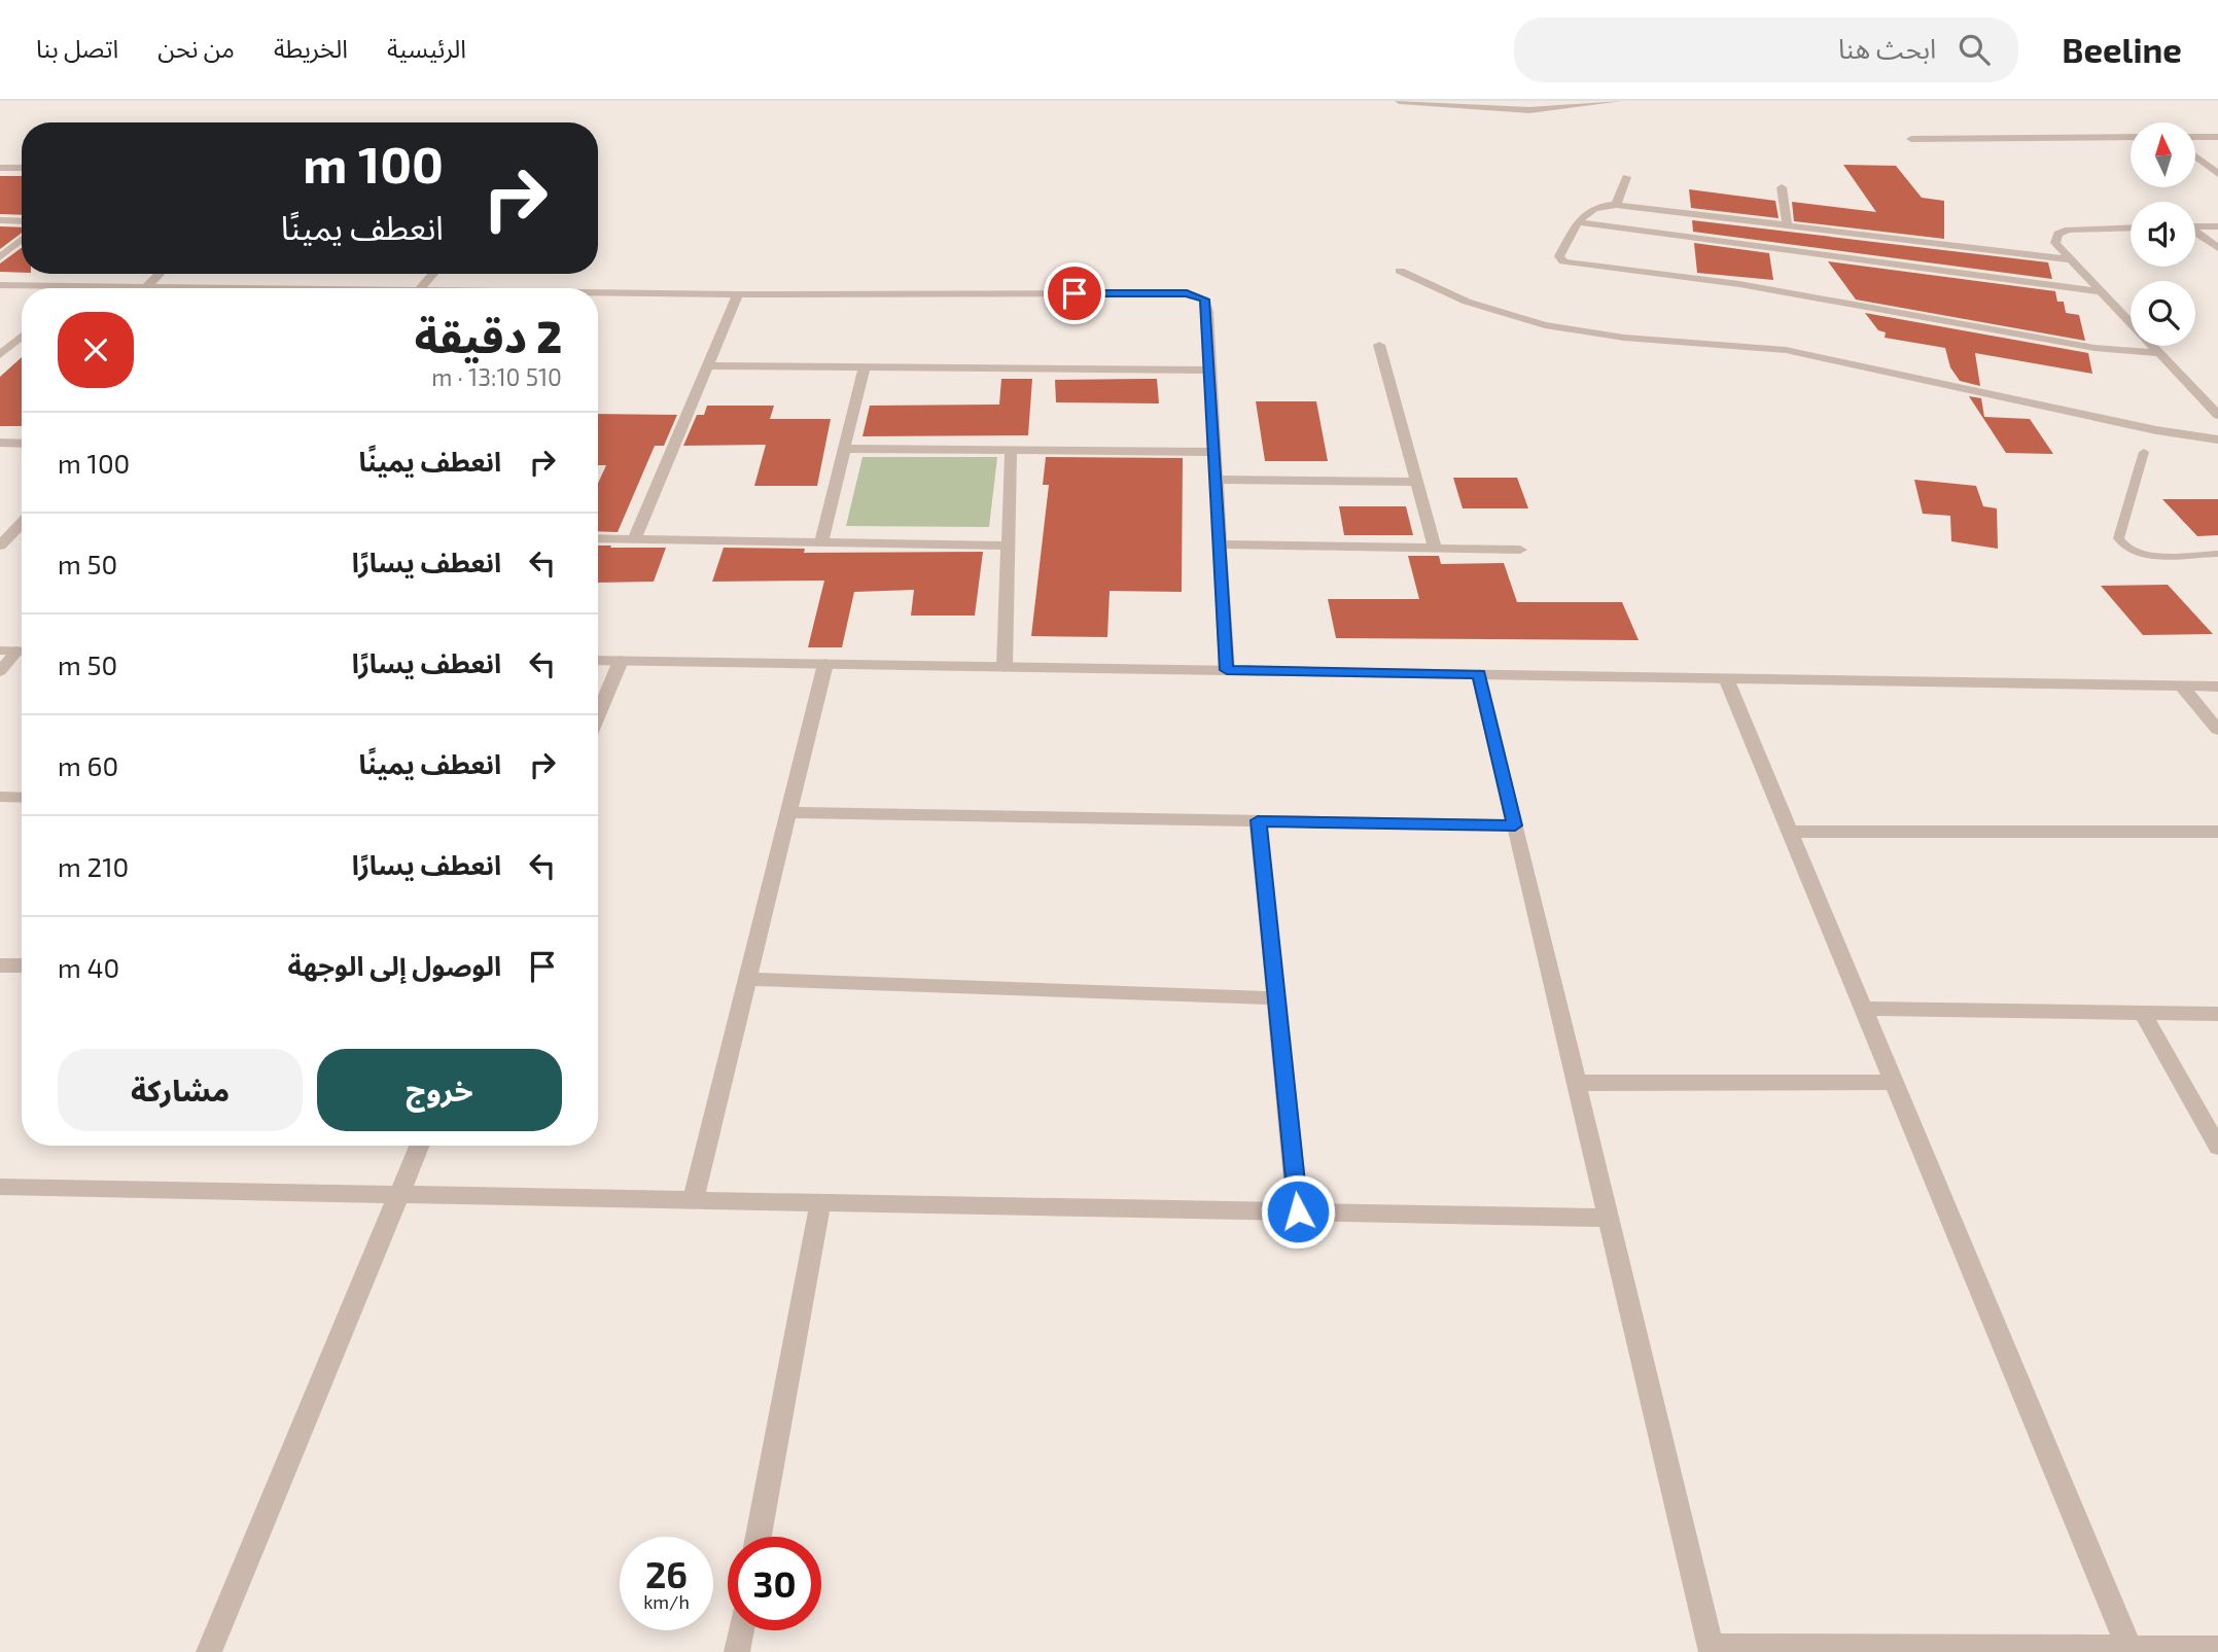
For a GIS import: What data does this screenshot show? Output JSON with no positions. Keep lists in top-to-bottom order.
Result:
{
  "north": "top",
  "page": {
    "header": "Beeline",
    "search": "ابحث هنا",
    "nav": [
      "الرئيسية",
      "الخريطة",
      "من نحن",
      "اتصل بنا"
    ],
    "turn": ["100 m", "انعطف يمينًا"],
    "heading": ["2 دقيقة", "510 m · 13:10"],
    "list": [
      {
        "name": "انعطف يمينًا",
        "value": "100 m"
      },
      {
        "name": "انعطف يسارًا",
        "value": "50 m"
      },
      {
        "name": "انعطف يسارًا",
        "value": "50 m"
      },
      {
        "name": "انعطف يمينًا",
        "value": "60 m"
      },
      {
        "name": "انعطف يسارًا",
        "value": "210 m"
      },
      {
        "name": "الوصول إلى الوجهة",
        "value": "40 m"
      }
    ],
    "buttons": ["خروج", "مشاركة"],
    "speed": "26 km/h",
    "limit": "30"
  }
}
